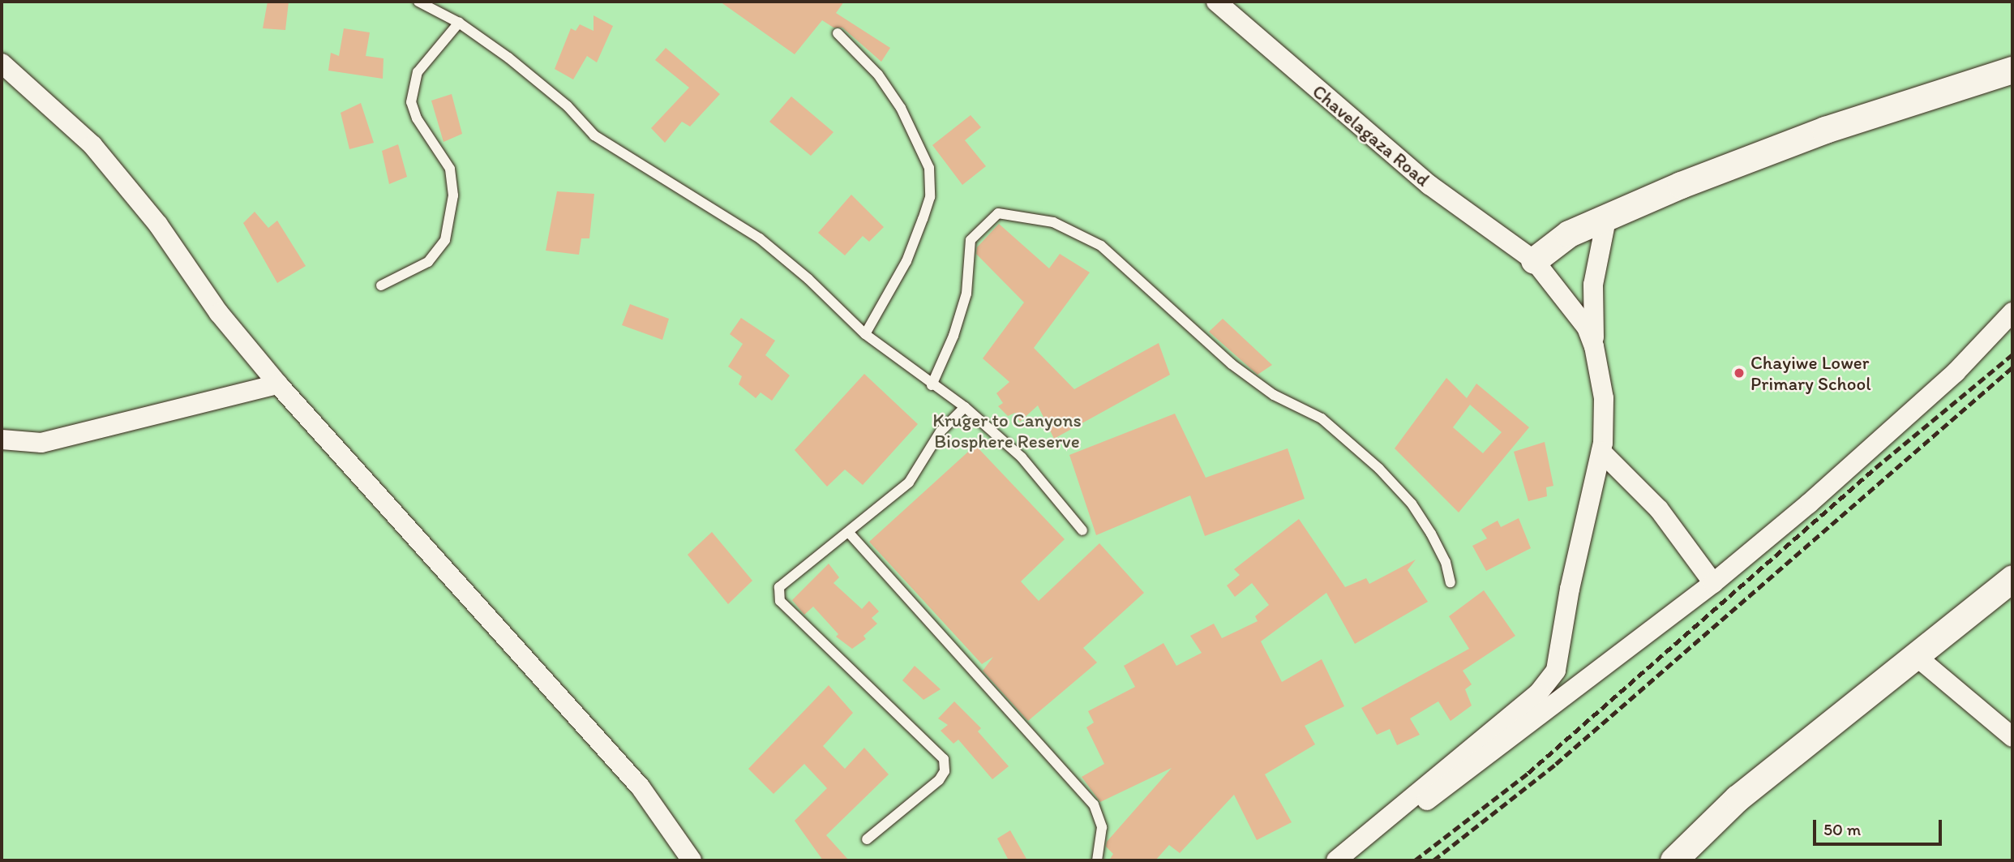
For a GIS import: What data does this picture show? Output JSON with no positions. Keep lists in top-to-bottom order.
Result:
{
  "streets": {
    "street": ["Chavelagaza Road"]
  },
  "parks": ["Kruger to Canyons Biosphere Reserve"],
  "places": ["Chayiwe Lower Primary School"],
  "scale_bar": "50 m"
}
